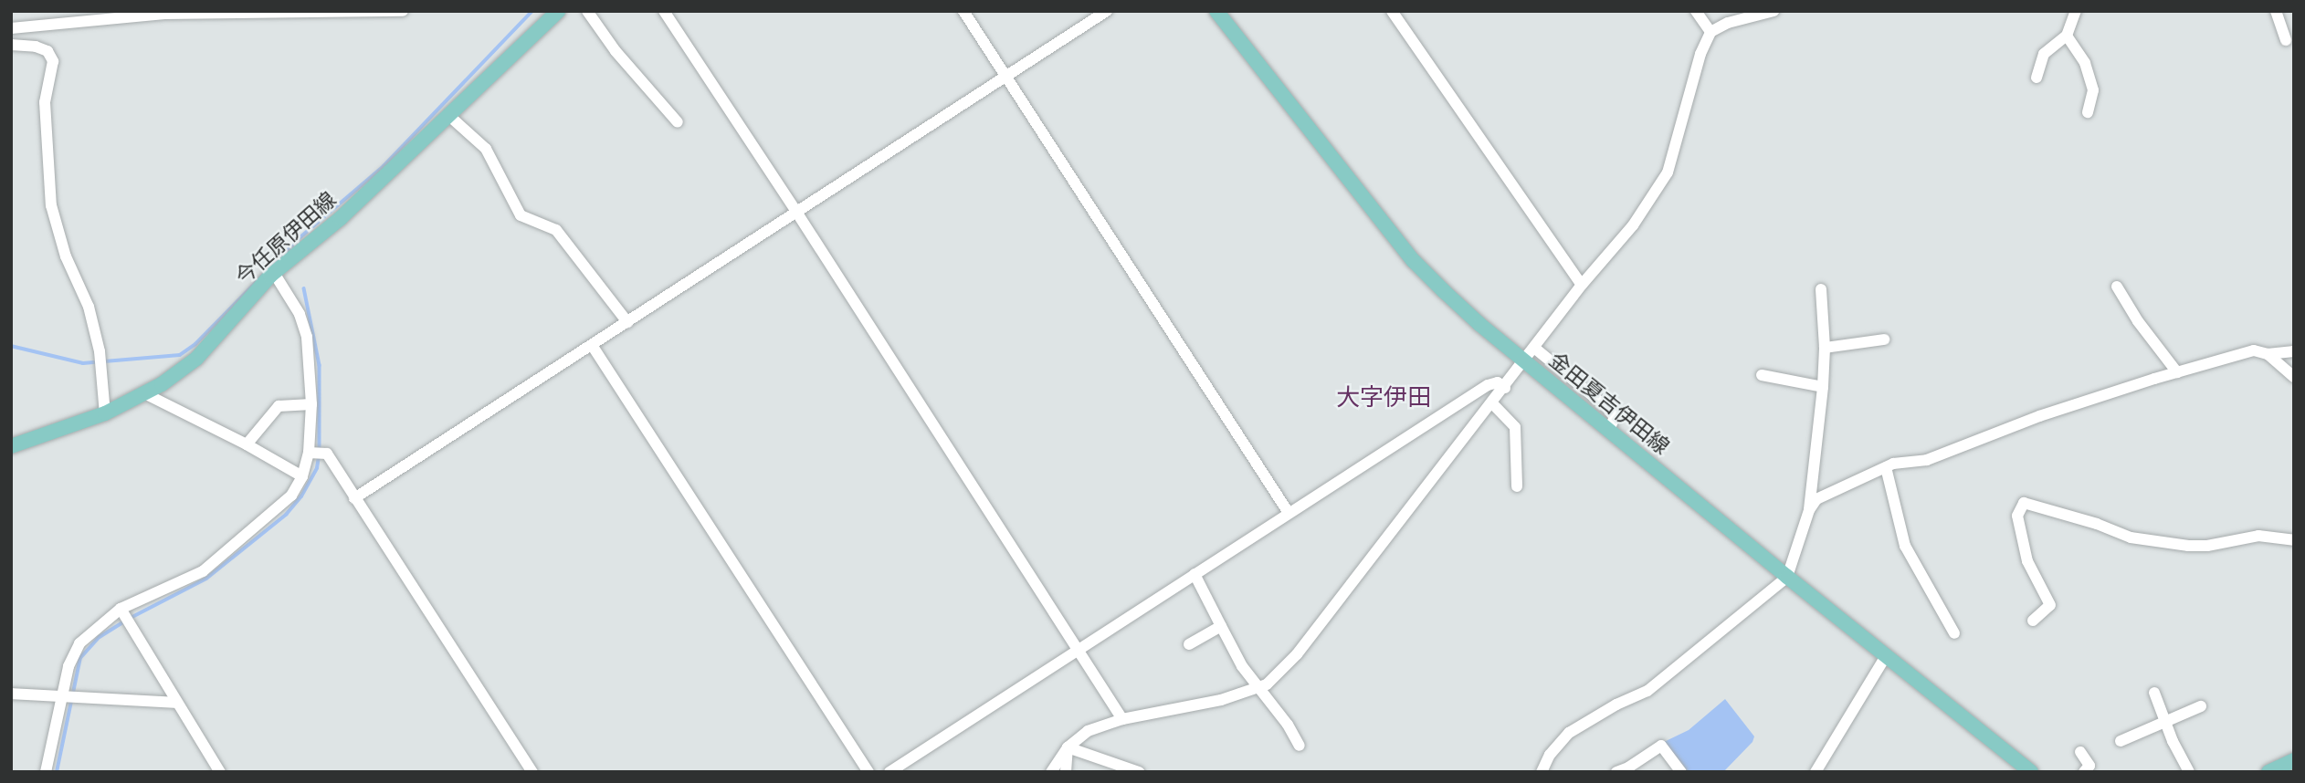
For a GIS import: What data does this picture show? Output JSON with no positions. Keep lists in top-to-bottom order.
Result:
{
  "streets": {
    "main road": ["今任原伊田線", "金田夏吉伊田線"]
  },
  "districts": ["大字伊田"]
}
